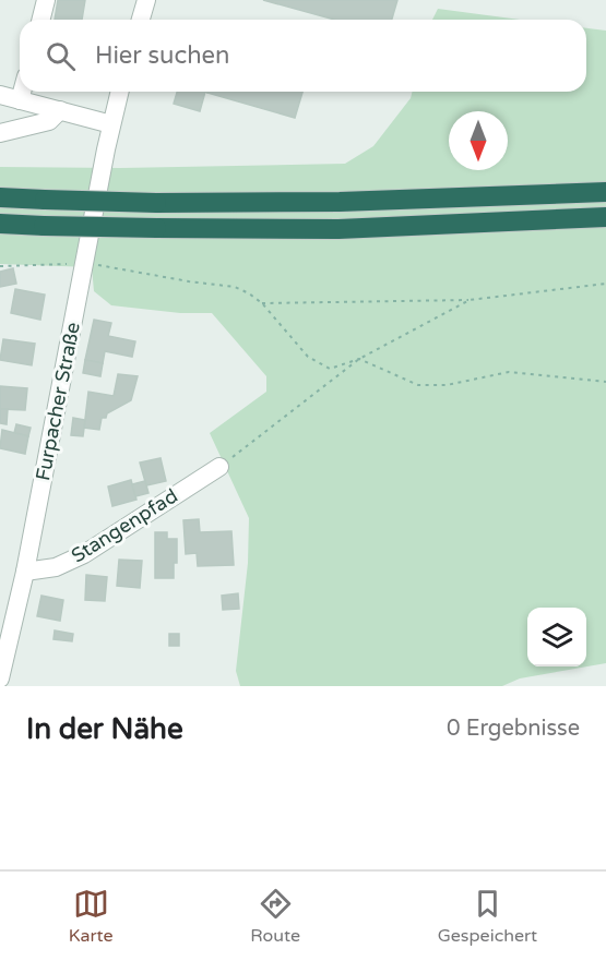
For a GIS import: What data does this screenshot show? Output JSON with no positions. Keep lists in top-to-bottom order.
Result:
{
  "streets": {
    "street": ["Furpacher Straße", "Stangenpfad"]
  },
  "crossings": [
    ["Furpacher Straße", "Stangenpfad"]
  ],
  "north": "bottom",
  "page": {
    "search": "Hier suchen",
    "heading": ["In der Nähe", "0 Ergebnisse"],
    "nav": ["Karte", "Route", "Gespeichert"]
  }
}
